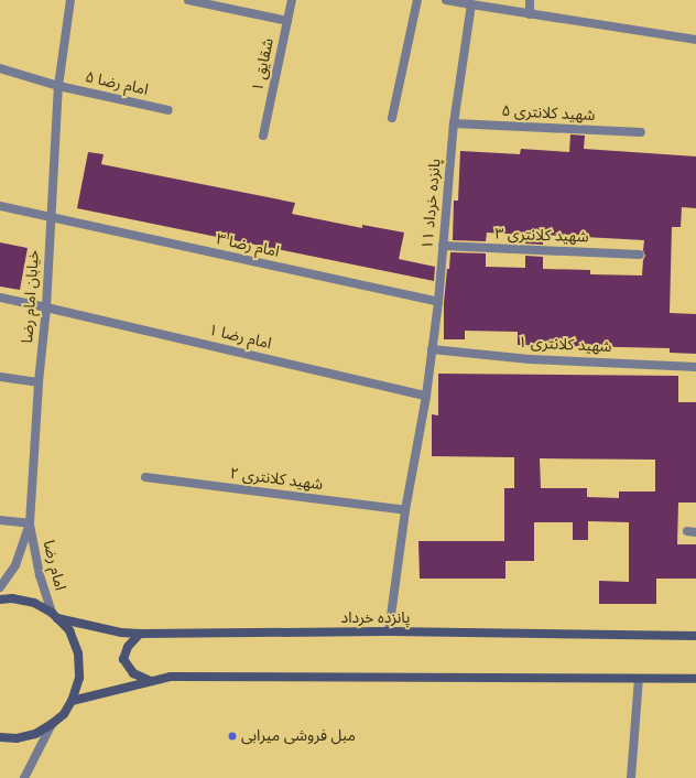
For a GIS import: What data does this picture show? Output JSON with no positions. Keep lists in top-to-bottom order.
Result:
{
  "streets": {
    "main road": ["پانزده خرداد"],
    "street": [
      "شقایق ۱",
      "امام رضا ۵",
      "شهید کلانتری ۵",
      "پانزده خرداد ۱۱",
      "شهید کلانتری ۳",
      "امام رضا ۳",
      "خیابان امام رضا",
      "امام رضا ۱",
      "شهید کلانتری ۱",
      "شهید کلانتری ۲",
      "امام رضا"
    ]
  },
  "crossings": [
    ["امام رضا ۵", "خیابان امام رضا"],
    ["شهید کلانتری ۵", "پانزده خرداد ۱۱"],
    ["پانزده خرداد ۱۱", "شهید کلانتری ۳"],
    ["پانزده خرداد ۱۱", "امام رضا ۳"],
    ["پانزده خرداد ۱۱", "امام رضا ۱"],
    ["پانزده خرداد ۱۱", "شهید کلانتری ۱"],
    ["پانزده خرداد ۱۱", "شهید کلانتری ۲"],
    ["پانزده خرداد ۱۱", "پانزده خرداد"],
    ["امام رضا ۳", "خیابان امام رضا"],
    ["خیابان امام رضا", "امام رضا ۱"],
    ["خیابان امام رضا", "امام رضا"],
    ["امام رضا", "پانزده خرداد"]
  ],
  "places": ["مبل فروشی میرابی"]
}
